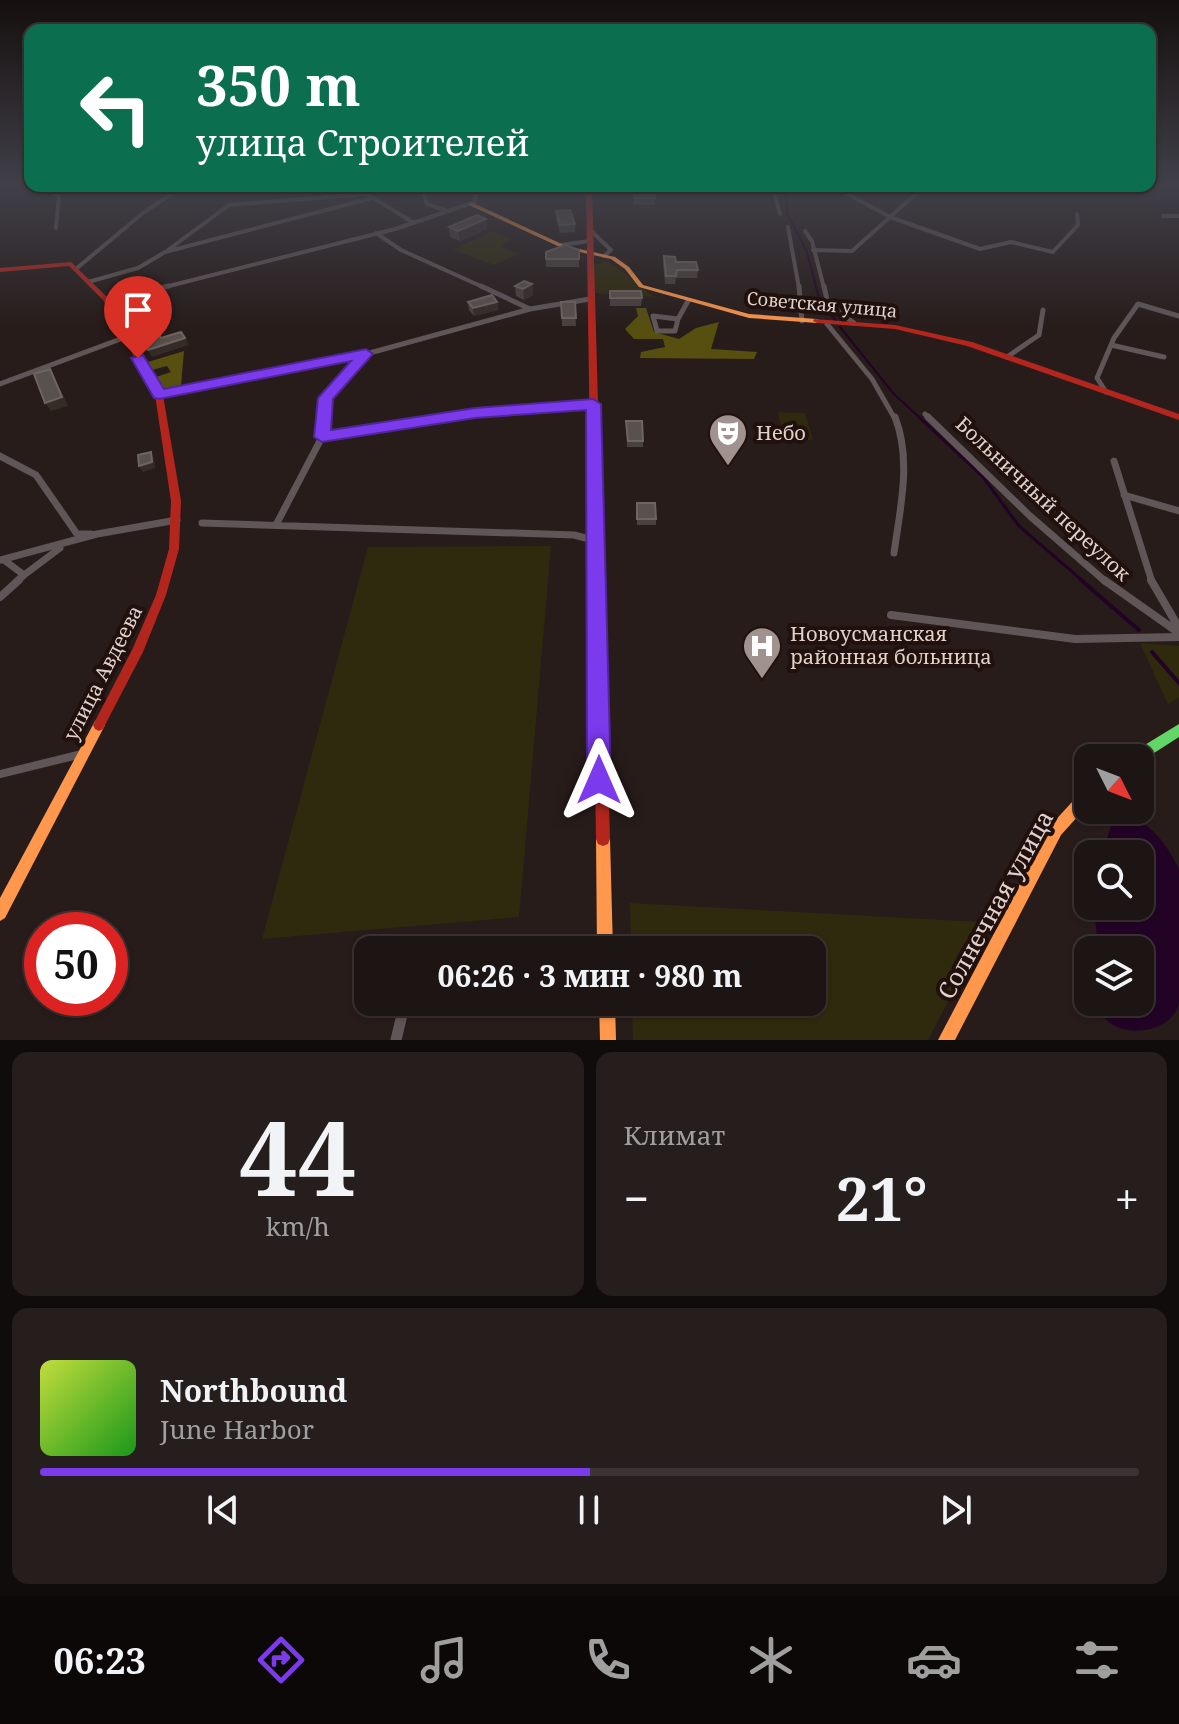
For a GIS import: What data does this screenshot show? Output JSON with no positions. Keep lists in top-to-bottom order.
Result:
{
  "streets": {
    "street": [
      "Советская улица",
      "Больничный переулок",
      "улица Авдеева",
      "Солнечная улица"
    ]
  },
  "places": {
    "theatre": ["Небо"],
    "hospital": ["Новоусманская районная больница"]
  },
  "north": "bottom right",
  "page": {
    "turn": ["350 m", "улица Строителей"],
    "limit": "50",
    "trip": "06:26 · 3 мин · 980 m",
    "tile": [
      ["44", "km/h"],
      "Климат"
    ],
    "heat": ["−", "21°", "+"],
    "song": ["Northbound", "June Harbor"],
    "tabs": "06:23"
  }
}
